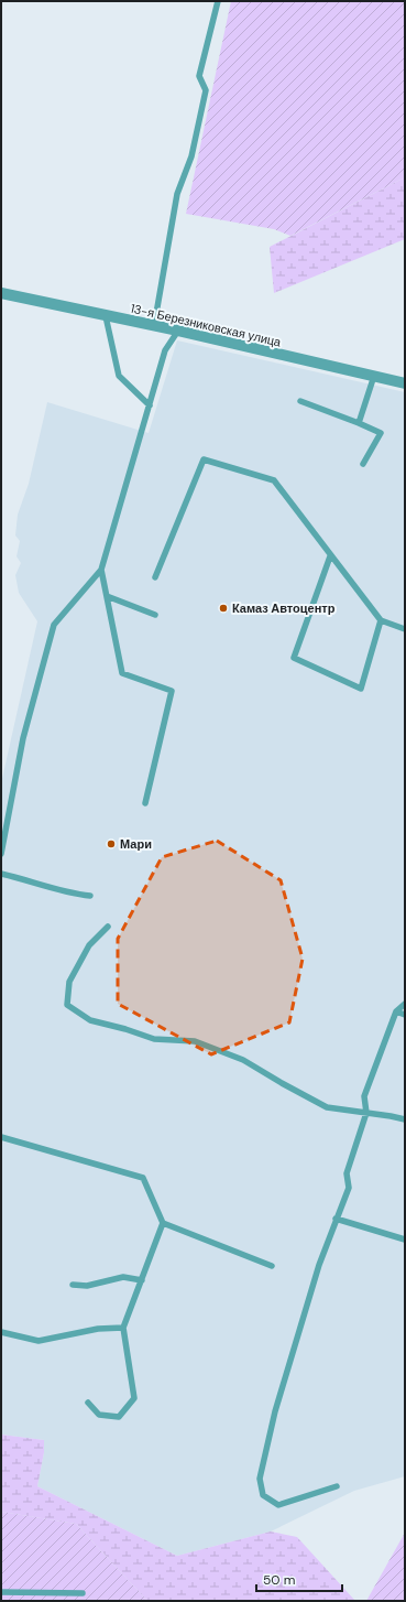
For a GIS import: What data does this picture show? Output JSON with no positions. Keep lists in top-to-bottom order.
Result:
{
  "streets": {
    "street": ["13-я Березниковская улица"]
  },
  "places": ["Камаз Автоцентр", "Мари"],
  "scale_bar": "50 m"
}
